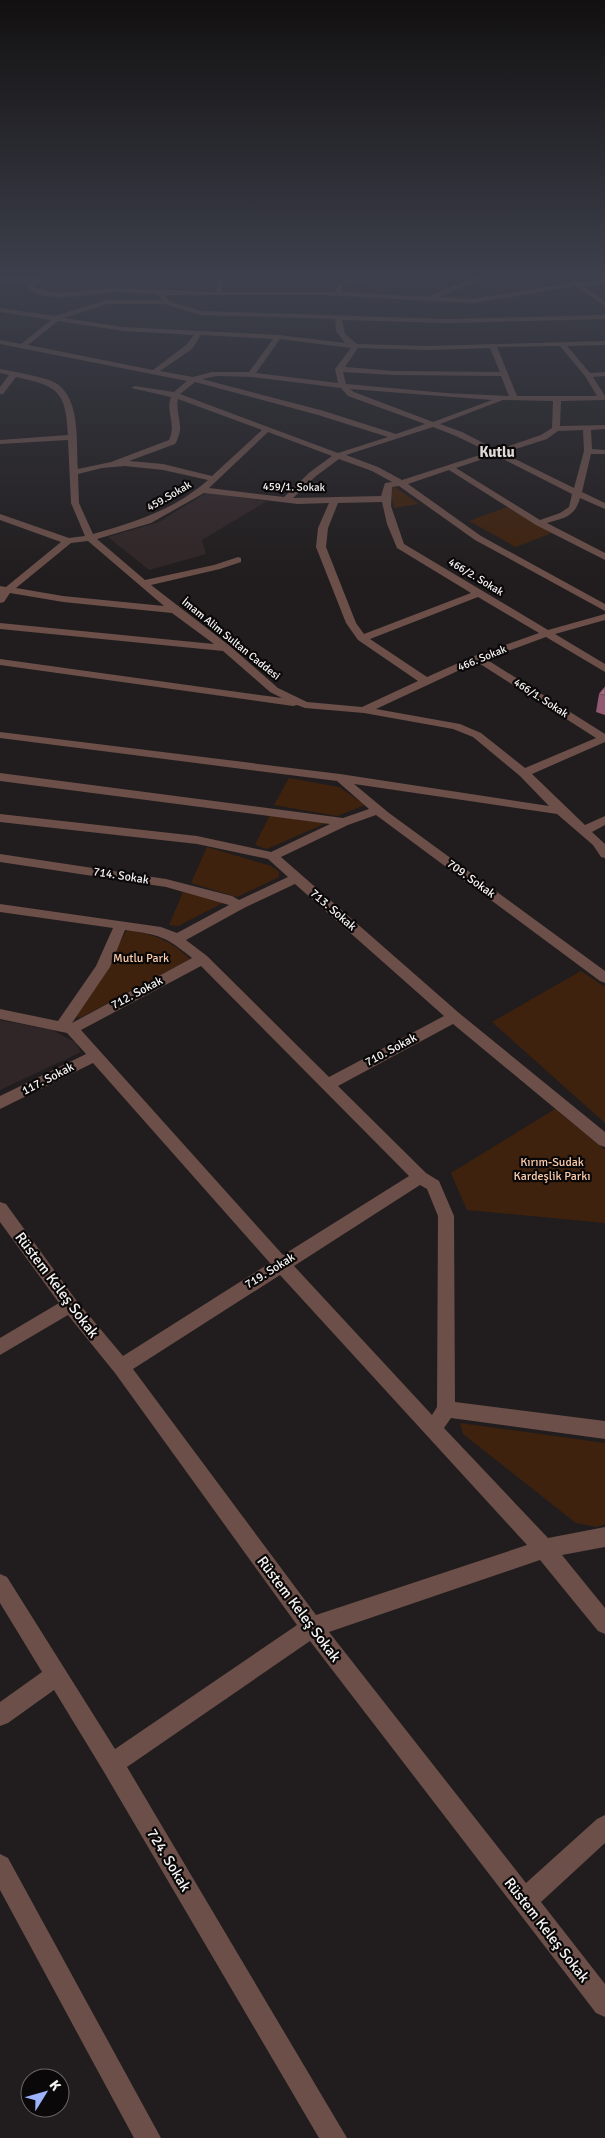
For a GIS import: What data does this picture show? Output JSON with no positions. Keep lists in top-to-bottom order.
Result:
{
  "streets": {
    "street": [
      "459/1. Sokak",
      "459.Sokak",
      "466/2. Sokak",
      "İmam Alim Sultan Caddesi",
      "466. Sokak",
      "466/1. Sokak",
      "714. Sokak",
      "709. Sokak",
      "713. Sokak",
      "712. Sokak",
      "710. Sokak",
      "117. Sokak",
      "719. Sokak",
      "Rüstem Keleş Sokak",
      "724. Sokak"
    ]
  },
  "crossings": [
    ["459/1. Sokak", "459.Sokak"],
    ["459/1. Sokak", "466/2. Sokak"],
    ["459.Sokak", "İmam Alim Sultan Caddesi"],
    ["466/2. Sokak", "466. Sokak"],
    ["İmam Alim Sultan Caddesi", "466. Sokak"],
    ["466. Sokak", "466/1. Sokak"],
    ["713. Sokak", "710. Sokak"],
    ["719. Sokak", "Rüstem Keleş Sokak"]
  ],
  "districts": ["Kutlu"],
  "parks": ["Mutlu Park", "Kırım-Sudak Kardeşlik Parkı"],
  "north": "top right"
}
